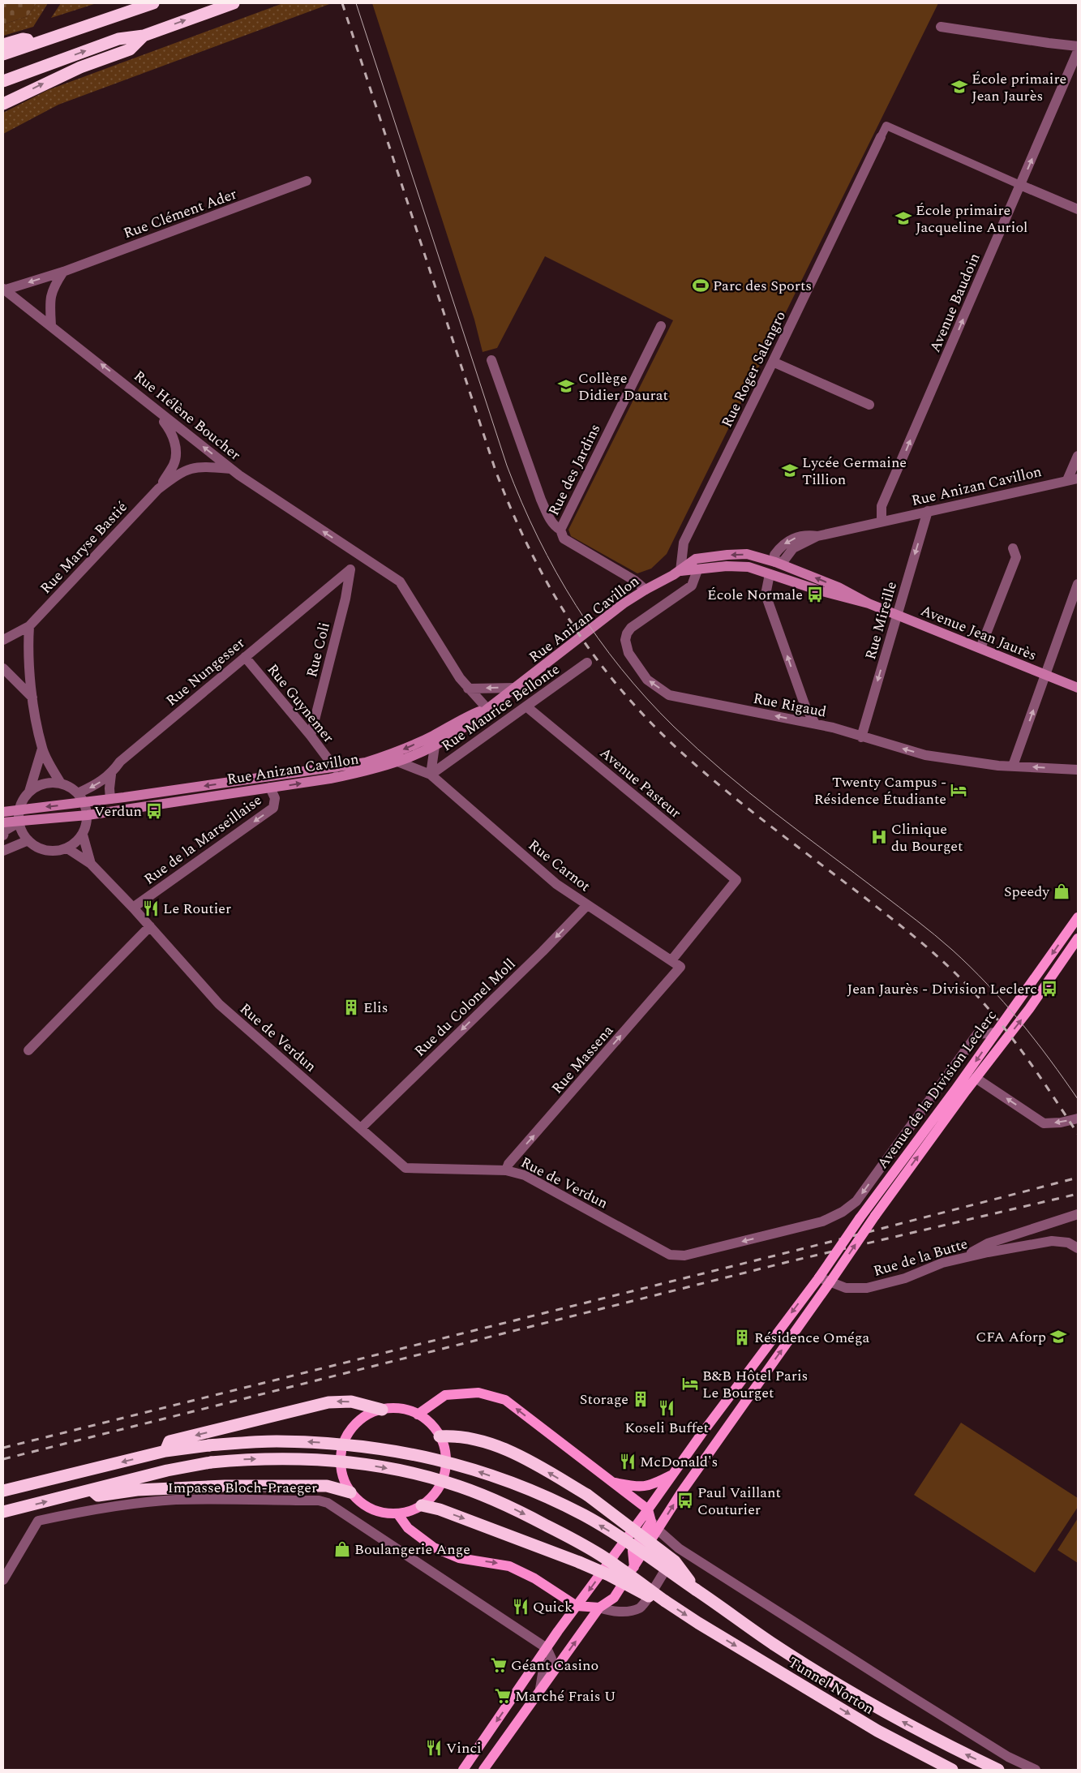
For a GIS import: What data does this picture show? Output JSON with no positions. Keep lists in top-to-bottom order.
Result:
{
  "streets": {
    "highway": ["Tunnel Norton"],
    "main road": ["Rue Anizan Cavillon", "Avenue Jean Jaurès", "Avenue de la Division Leclerc"],
    "street": [
      "Rue Clément Ader",
      "Avenue Baudoin",
      "Rue Roger Salengro",
      "Rue Hélène Boucher",
      "Rue des Jardins",
      "Rue Maryse Bastié",
      "Rue Mireille",
      "Rue Coli",
      "Rue Nungesser",
      "Rue Guynemer",
      "Rue Rigaud",
      "Rue Maurice Bellonte",
      "Avenue Pasteur",
      "Rue de la Marseillaise",
      "Rue Carnot",
      "Rue du Colonel Moll",
      "Rue de Verdun",
      "Rue Massena",
      "Rue de la Butte",
      "Impasse Bloch-Praeger"
    ]
  },
  "crossings": [
    ["Rue Clément Ader", "Rue Hélène Boucher"],
    ["Avenue Baudoin", "Rue Anizan Cavillon"],
    ["Rue Roger Salengro", "Rue Anizan Cavillon"],
    ["Rue Hélène Boucher", "Rue Anizan Cavillon"],
    ["Rue Hélène Boucher", "Rue Maryse Bastié"],
    ["Rue des Jardins", "Rue Anizan Cavillon"],
    ["Rue Anizan Cavillon", "Rue Mireille"],
    ["Rue Anizan Cavillon", "Avenue Jean Jaurès"],
    ["Rue Anizan Cavillon", "Rue Guynemer"],
    ["Rue Anizan Cavillon", "Rue Rigaud"],
    ["Rue Anizan Cavillon", "Rue de la Marseillaise"],
    ["Rue Anizan Cavillon", "Rue Carnot"],
    ["Rue Mireille", "Avenue Jean Jaurès"],
    ["Rue Mireille", "Rue Rigaud"],
    ["Rue Coli", "Rue Nungesser"],
    ["Rue Coli", "Rue Guynemer"],
    ["Rue Nungesser", "Rue Guynemer"],
    ["Rue Maurice Bellonte", "Avenue Pasteur"],
    ["Rue Maurice Bellonte", "Rue Carnot"],
    ["Avenue Pasteur", "Rue Carnot"],
    ["Rue de la Marseillaise", "Rue de Verdun"],
    ["Rue Carnot", "Rue du Colonel Moll"],
    ["Rue Carnot", "Rue Massena"],
    ["Rue du Colonel Moll", "Rue de Verdun"],
    ["Rue de Verdun", "Rue Massena"],
    ["Rue de Verdun", "Avenue de la Division Leclerc"],
    ["Avenue de la Division Leclerc", "Rue de la Butte"],
    ["Avenue de la Division Leclerc", "Impasse Bloch-Praeger"]
  ],
  "one_way": [
    "Avenue Baudoin",
    "Rue Hélène Boucher",
    "Rue Mireille",
    "Rue de la Marseillaise",
    "Rue du Colonel Moll",
    "Rue de Verdun",
    "Rue Massena"
  ],
  "places": {
    "school or university": [
      "École primaire Jean Jaurès",
      "École primaire Jacqueline Auriol",
      "Collège Didier Daurat",
      "Lycée Germaine Tillion",
      "CFA Aforp"
    ],
    "sports": ["Parc des Sports"],
    "bus stop": [
      "École Normale",
      "Verdun",
      "Jean Jaurès - Division Leclerc",
      "Paul Vaillant Couturier"
    ],
    "hotel": ["Twenty Campus - Résidence Étudiante", "B&B Hôtel Paris Le Bourget"],
    "hospital": ["Clinique du Bourget"],
    "shop": ["Speedy", "Boulangerie Ange"],
    "restaurant": [
      "Le Routier",
      "Koseli Buffet",
      "McDonald's",
      "Quick",
      "Vinci"
    ],
    "building": ["Elis", "Résidence Oméga", "Storage"],
    "supermarket": ["Géant Casino", "Marché Frais U"]
  }
}
